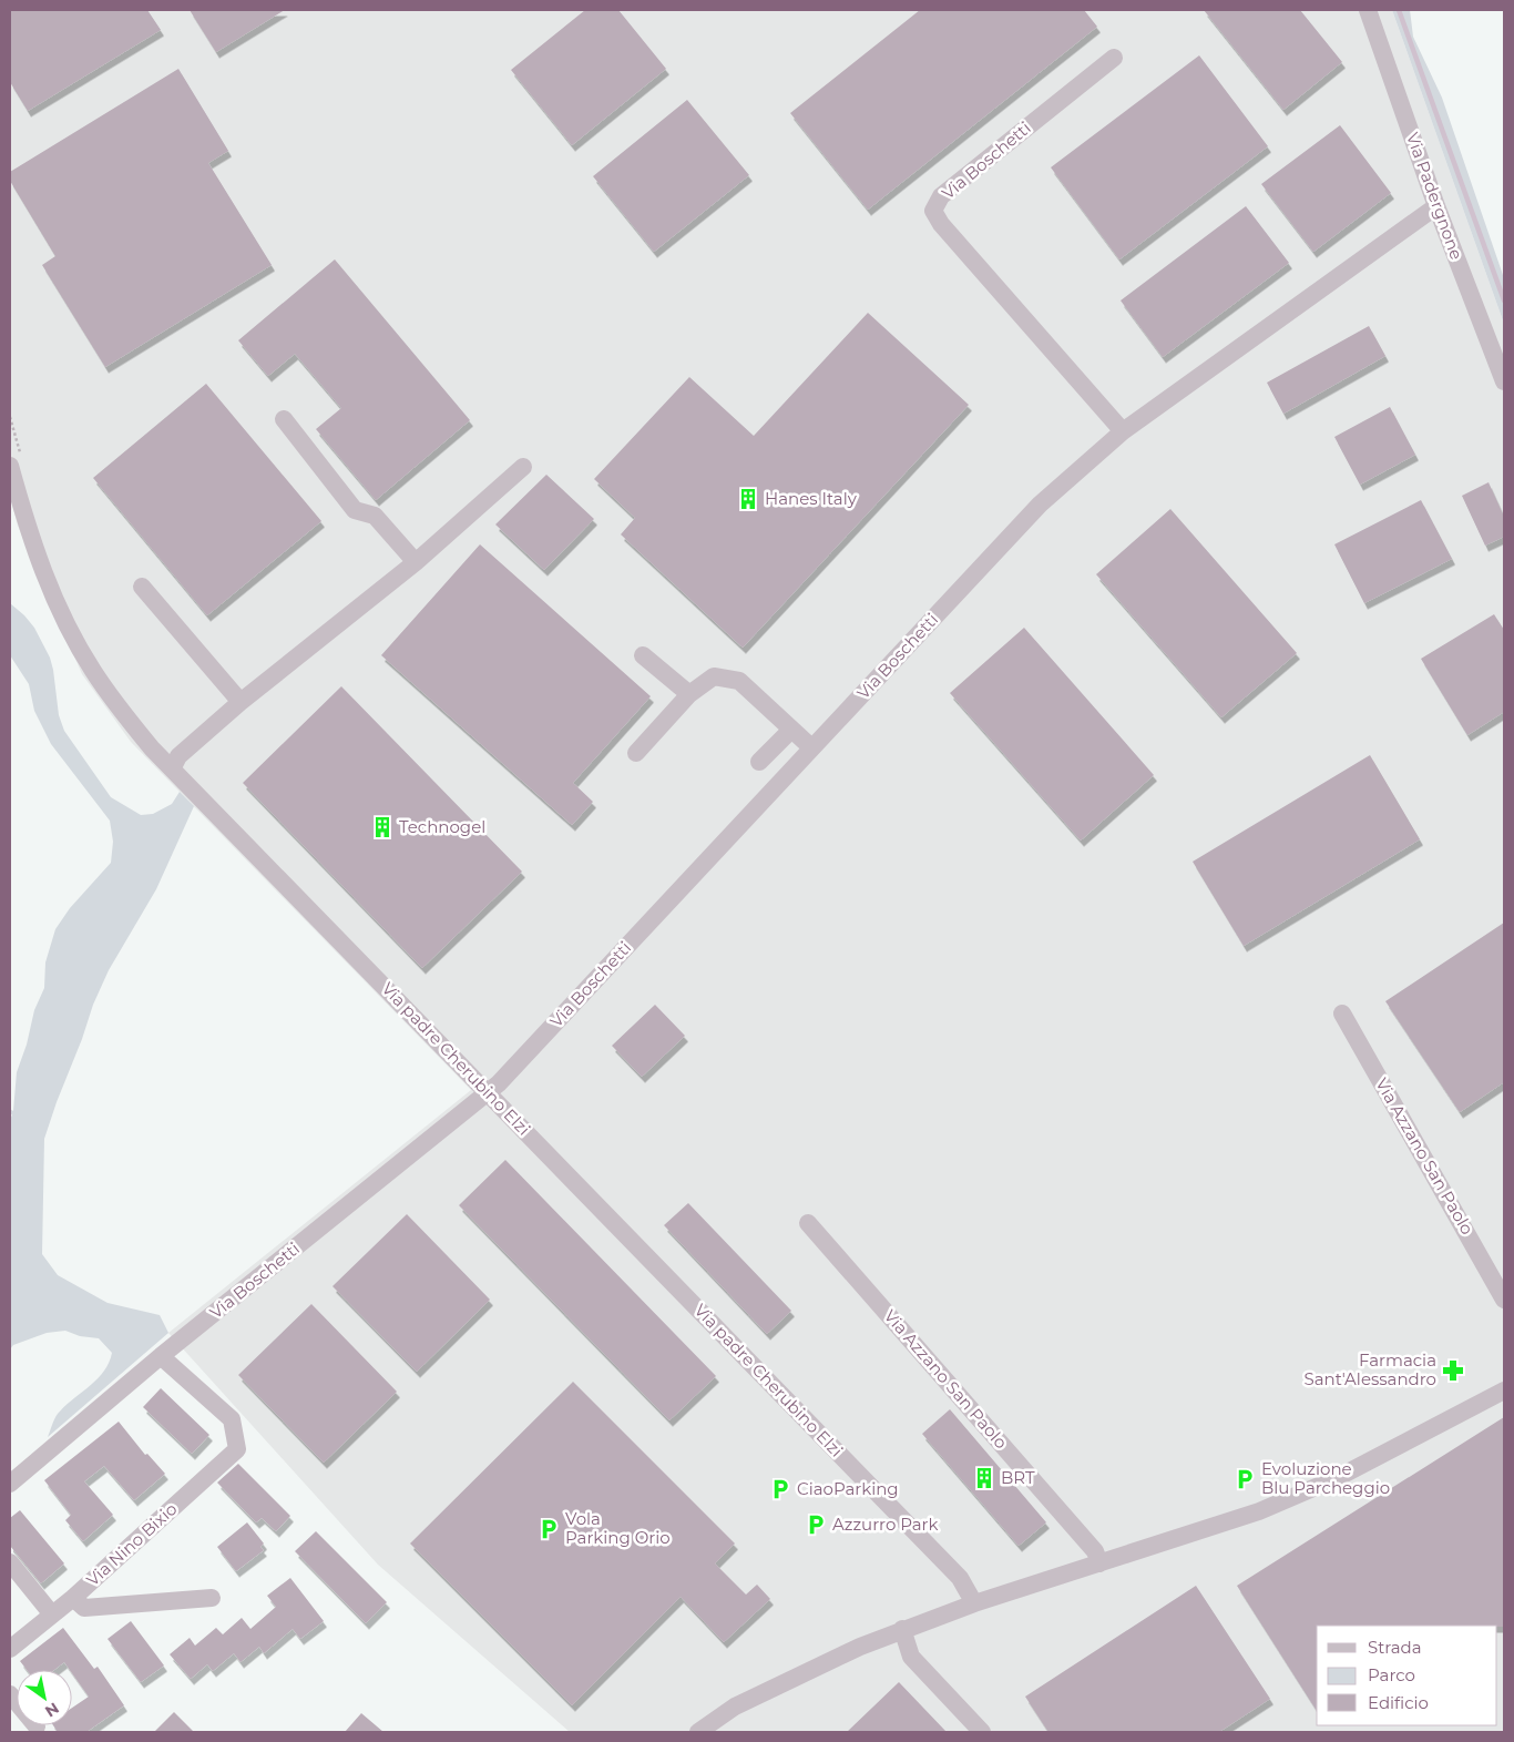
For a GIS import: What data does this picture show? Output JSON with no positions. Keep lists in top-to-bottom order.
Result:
{
  "streets": {
    "street": [
      "Via Boschetti",
      "Via Padergnone",
      "Via padre Cherubino Elzi",
      "Via Azzano San Paolo",
      "Via Nino Bixio"
    ]
  },
  "crossings": [
    ["Via Boschetti", "Via Padergnone"],
    ["Via Boschetti", "Via padre Cherubino Elzi"],
    ["Via Boschetti", "Via Nino Bixio"]
  ],
  "places": {
    "building": ["Hanes Italy", "Technogel", "BRT"],
    "pharmacy": ["Farmacia Sant'Alessandro"],
    "parking": [
      "Evoluzione Blu Parcheggio",
      "CiaoParking",
      "Azzurro Park",
      "Vola Parking Orio"
    ]
  },
  "legend": ["Strada", "Parco", "Edificio"],
  "north": "bottom right"
}
